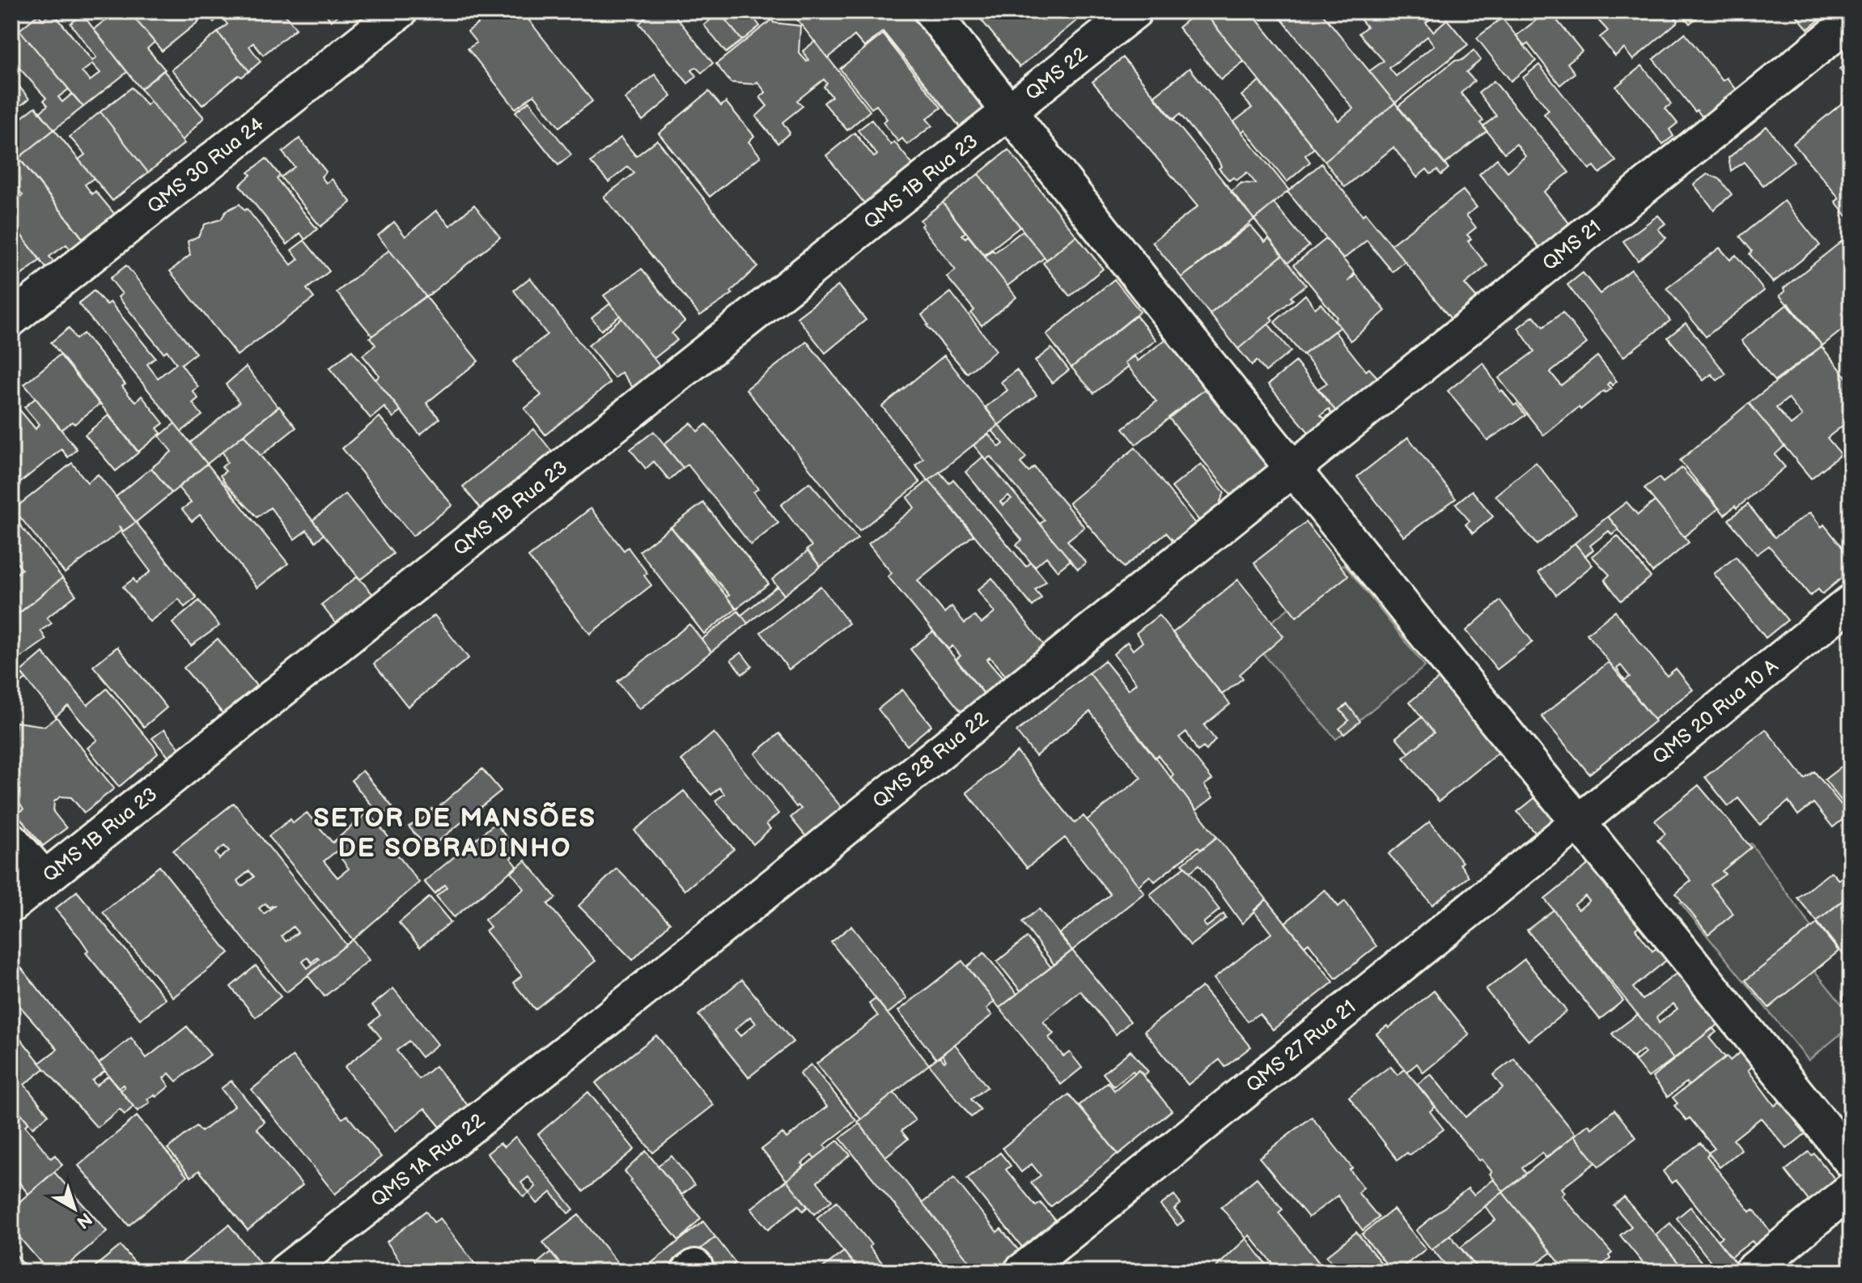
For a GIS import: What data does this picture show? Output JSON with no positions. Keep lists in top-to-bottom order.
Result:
{
  "streets": {
    "street": [
      "QMS 22",
      "QMS 30 Rua 24",
      "QMS 1B Rua 23",
      "QMS 21",
      "QMS 20 Rua 10 A",
      "QMS 28 Rua 22",
      "QMS 27 Rua 21",
      "QMS 1A Rua 22"
    ]
  },
  "crossings": [
    ["QMS 22", "QMS 1B Rua 23"],
    ["QMS 21", "QMS 28 Rua 22"],
    ["QMS 20 Rua 10 A", "QMS 27 Rua 21"],
    ["QMS 28 Rua 22", "QMS 1A Rua 22"]
  ],
  "districts": ["SETOR DE MANSÕES DE SOBRADINHO"],
  "north": "bottom right"
}
